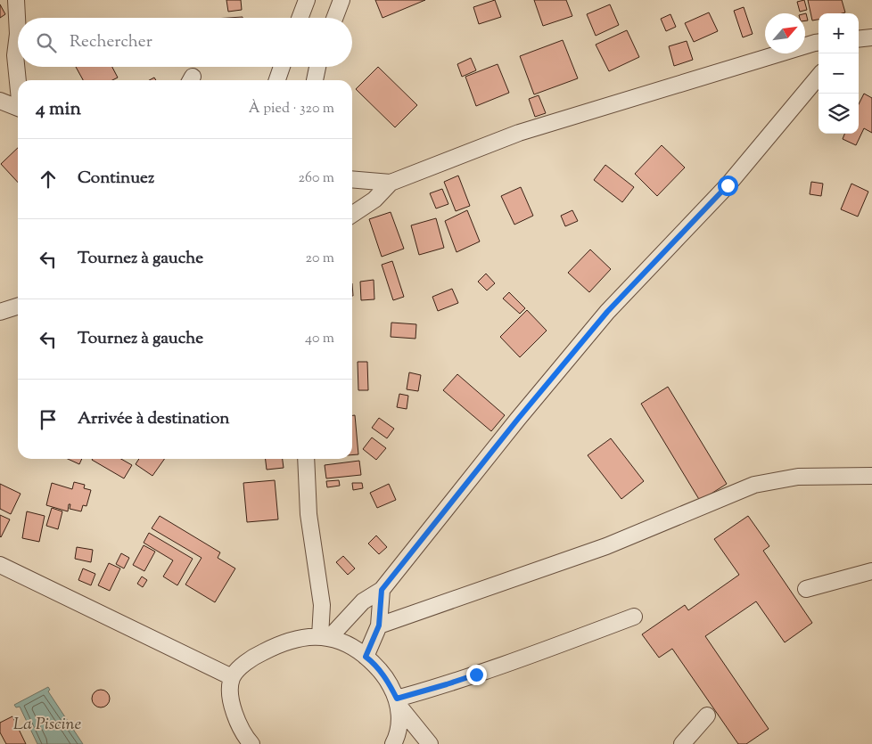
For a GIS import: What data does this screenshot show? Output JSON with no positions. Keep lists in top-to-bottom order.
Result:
{
  "water": ["La Piscine"],
  "north": "top right",
  "page": {
    "map_buttons": ["+", "−"],
    "search": "Rechercher",
    "heading": ["4 min", "À pied · 320 m"],
    "list": [
      ["Continuez", "260 m"],
      ["Tournez à gauche", "20 m"],
      ["Tournez à gauche", "40 m"],
      "Arrivée à destination"
    ]
  }
}
